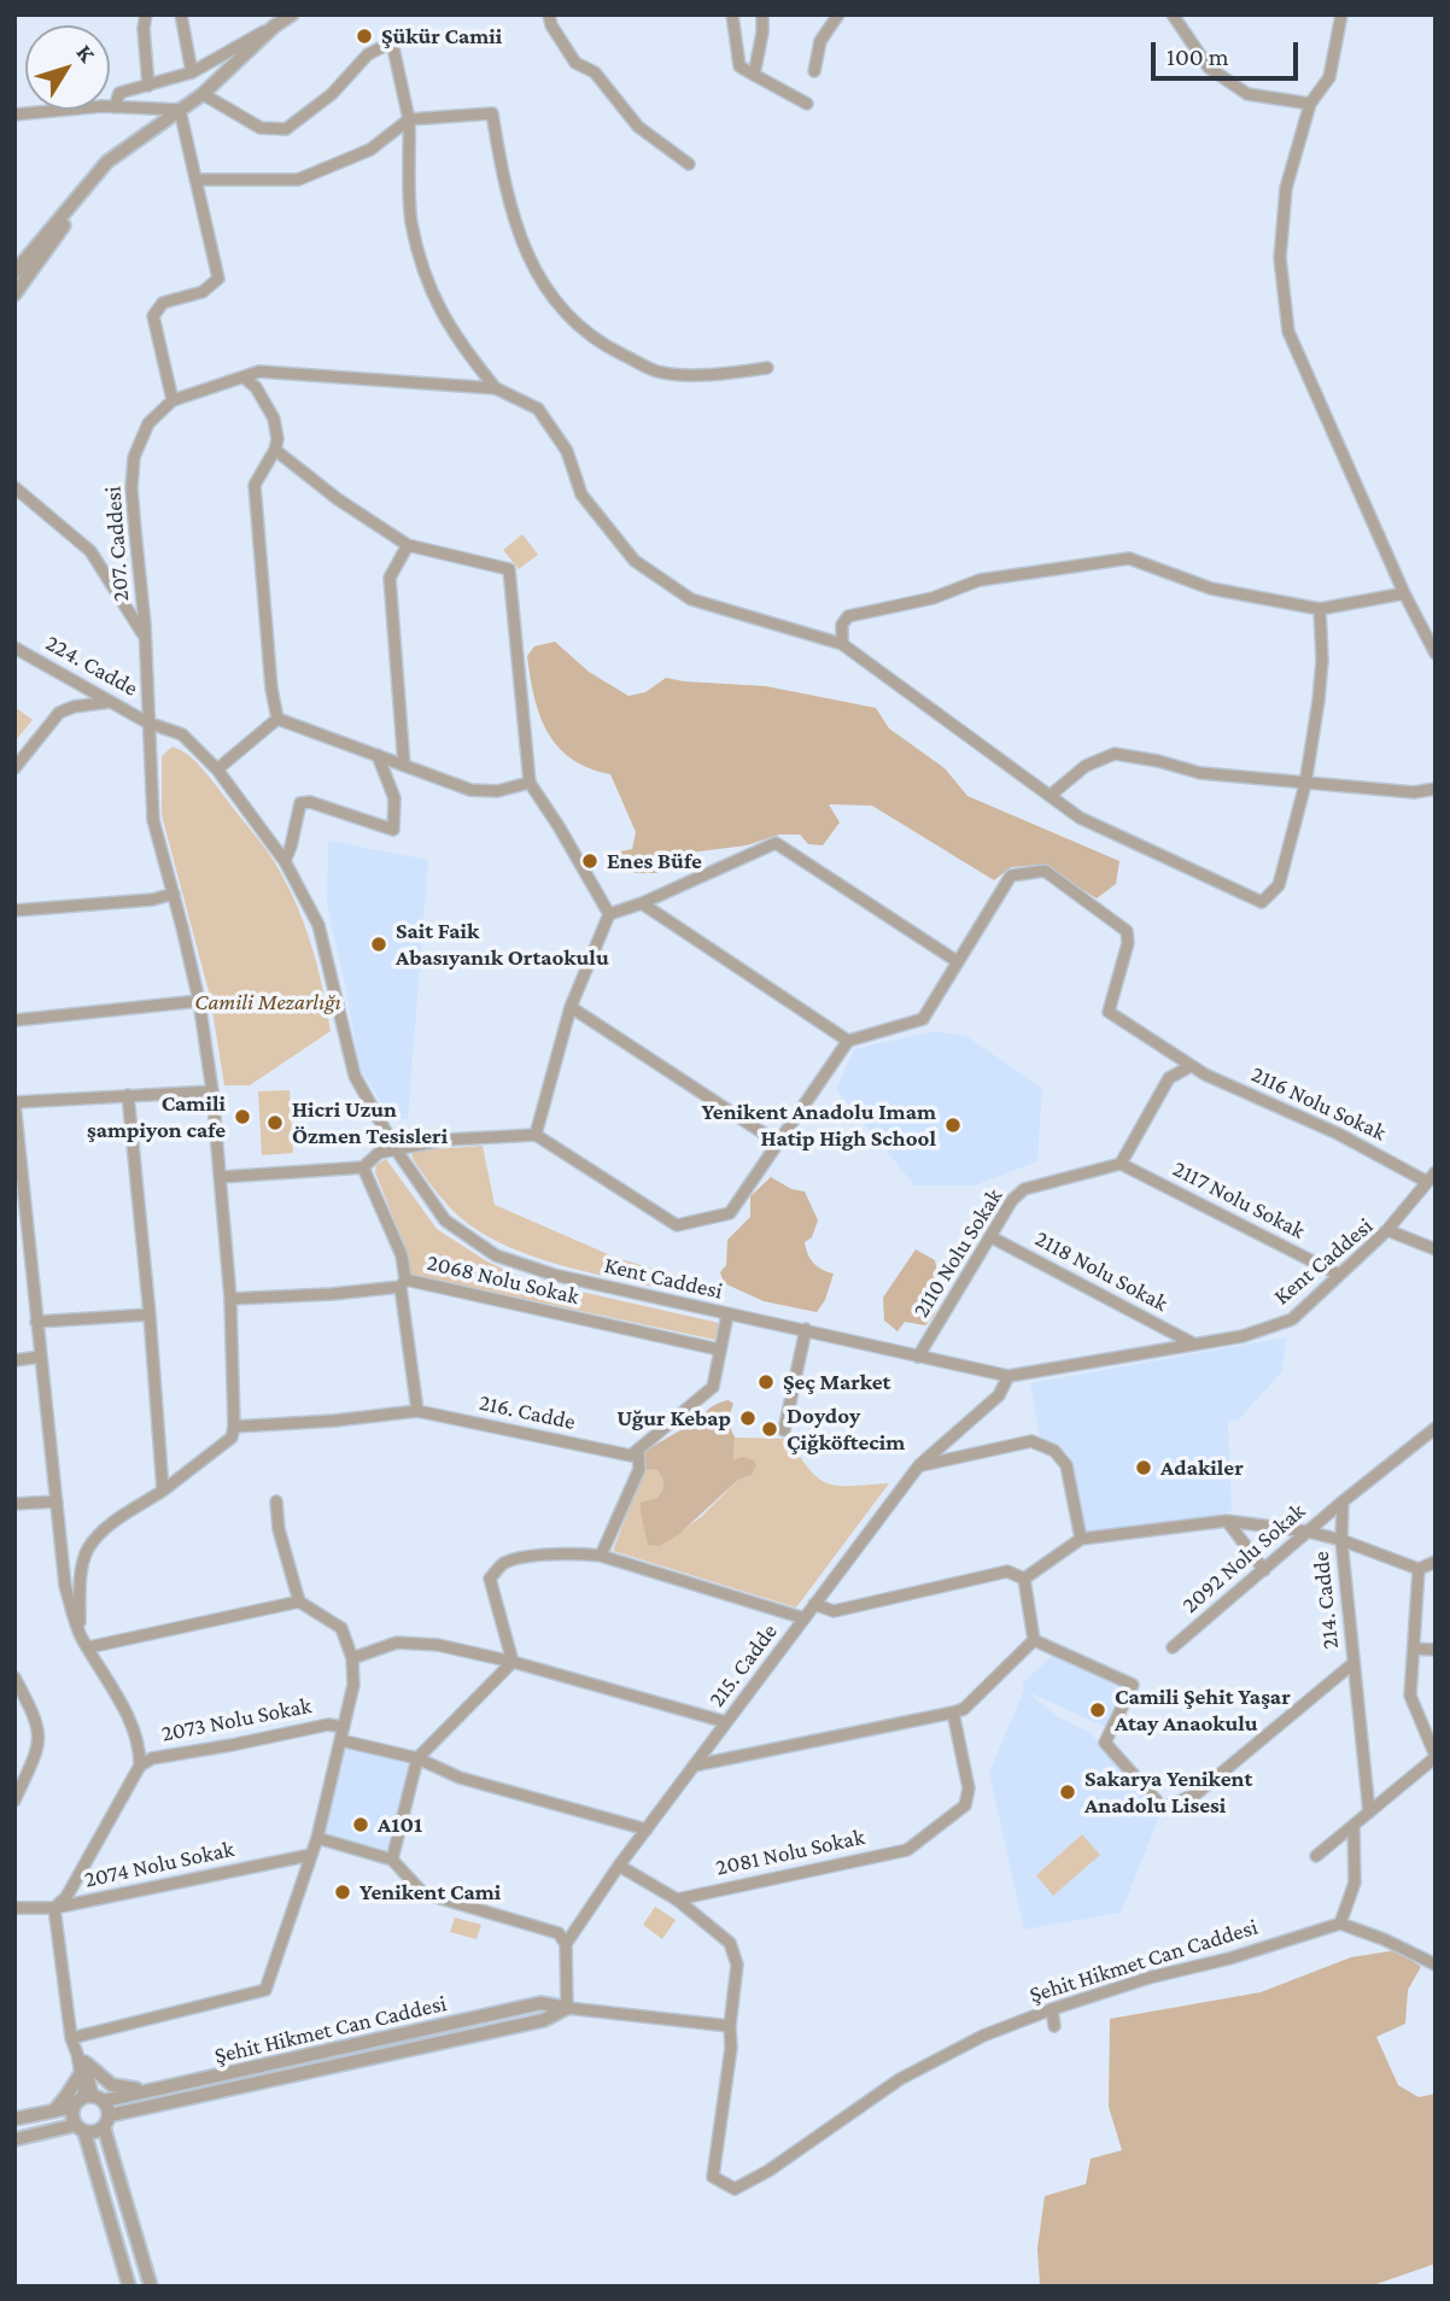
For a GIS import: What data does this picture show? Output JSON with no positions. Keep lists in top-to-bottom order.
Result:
{
  "streets": {
    "street": [
      "207. Caddesi",
      "224. Cadde",
      "2116 Nolu Sokak",
      "2117 Nolu Sokak",
      "2110 Nolu Sokak",
      "Kent Caddesi",
      "2118 Nolu Sokak",
      "2068 Nolu Sokak",
      "216. Cadde",
      "2092 Nolu Sokak",
      "214. Cadde",
      "215. Cadde",
      "2073 Nolu Sokak",
      "2081 Nolu Sokak",
      "2074 Nolu Sokak",
      "Şehit Hikmet Can Caddesi"
    ]
  },
  "crossings": [
    ["207. Caddesi", "224. Cadde"],
    ["207. Caddesi", "Kent Caddesi"],
    ["207. Caddesi", "2068 Nolu Sokak"],
    ["207. Caddesi", "216. Cadde"],
    ["224. Cadde", "Kent Caddesi"],
    ["2117 Nolu Sokak", "2110 Nolu Sokak"],
    ["2117 Nolu Sokak", "Kent Caddesi"],
    ["2110 Nolu Sokak", "Kent Caddesi"],
    ["2110 Nolu Sokak", "2118 Nolu Sokak"],
    ["Kent Caddesi", "2118 Nolu Sokak"],
    ["Kent Caddesi", "215. Cadde"],
    ["2092 Nolu Sokak", "214. Cadde"]
  ],
  "parks": ["Camili Mezarlığı"],
  "places": [
    "Şükür Camii",
    "Enes Büfe",
    "Sait Faik Abasıyanık Ortaokulu",
    "Camili şampiyon cafe",
    "Hicri Uzun Özmen Tesisleri",
    "Yenikent Anadolu Imam Hatip High School",
    "Şeç Market",
    "Uğur Kebap",
    "Doydoy Çiğköftecim",
    "Adakiler",
    "Camili Şehit Yaşar Atay Anaokulu",
    "Sakarya Yenikent Anadolu Lisesi",
    "A101",
    "Yenikent Cami"
  ],
  "scale_bar": "100 m",
  "north": "top right"
}
